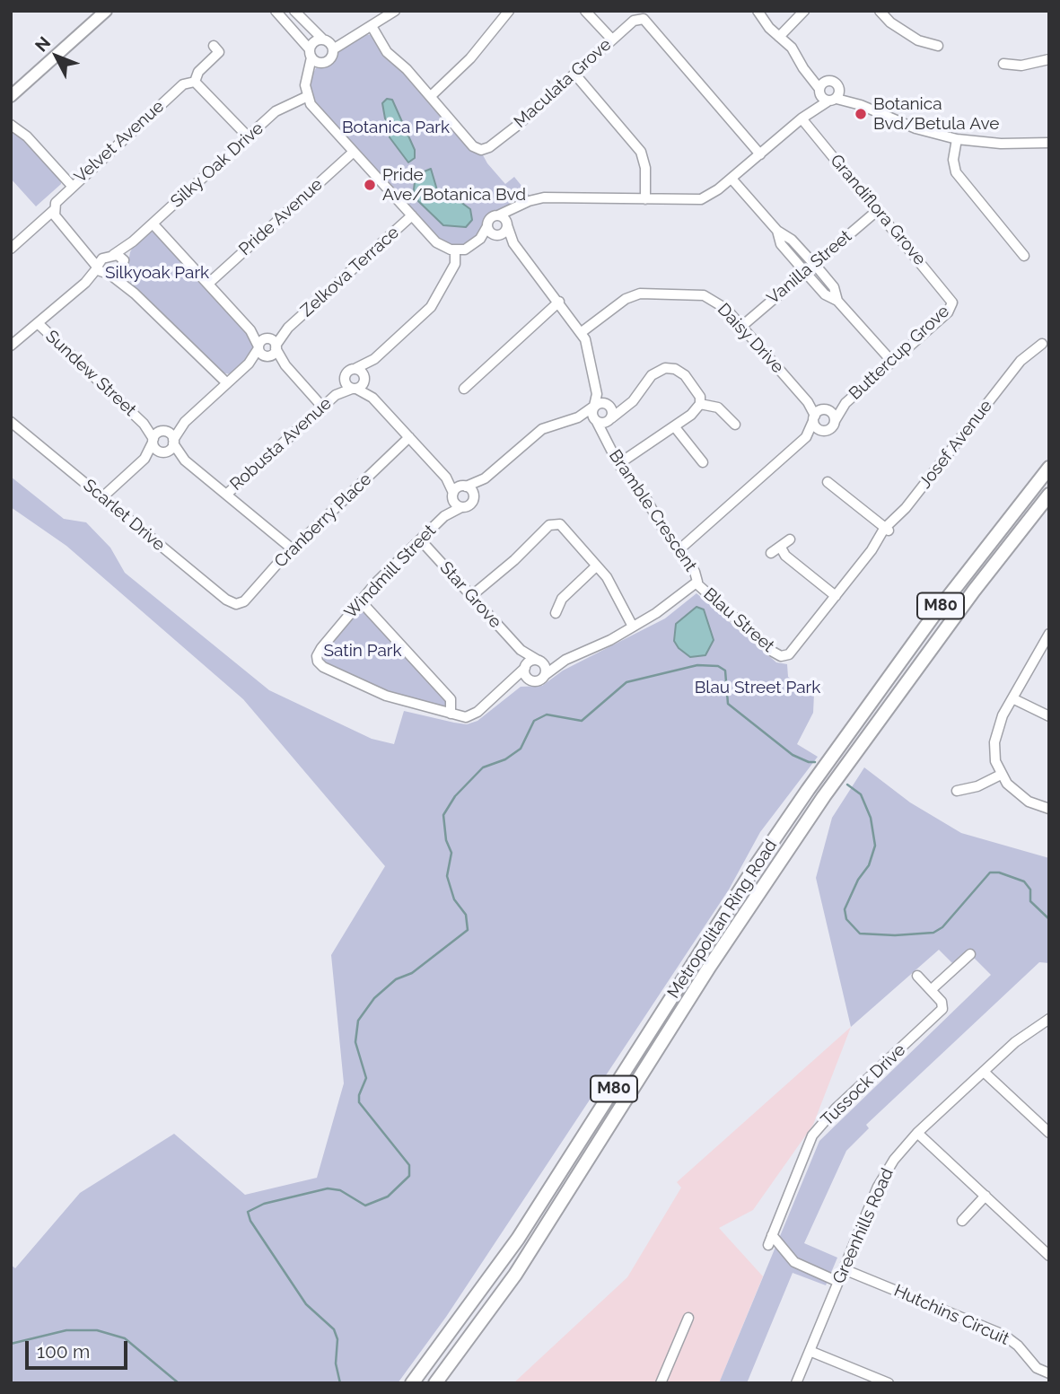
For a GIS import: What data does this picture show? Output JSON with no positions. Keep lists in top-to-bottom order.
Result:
{
  "streets": {
    "highway": ["M80", "Metropolitan Ring Road"],
    "street": [
      "Maculata Grove",
      "Velvet Avenue",
      "Silky Oak Drive",
      "Grandiflora Grove",
      "Pride Avenue",
      "Vanilla Street",
      "Zelkova Terrace",
      "Daisy Drive",
      "Buttercup Grove",
      "Sundew Street",
      "Robusta Avenue",
      "Josef Avenue",
      "Bramble Crescent",
      "Scarlet Drive",
      "Cranberry Place",
      "Windmill Street",
      "Star Grove",
      "Blau Street",
      "Tussock Drive",
      "Greenhills Road",
      "Hutchins Circuit"
    ]
  },
  "crossings": [
    ["Grandiflora Grove", "Vanilla Street"],
    ["Grandiflora Grove", "Buttercup Grove"],
    ["Vanilla Street", "Daisy Drive"],
    ["Daisy Drive", "Buttercup Grove"],
    ["Josef Avenue", "Blau Street"],
    ["Bramble Crescent", "Star Grove"],
    ["Bramble Crescent", "Blau Street"],
    ["Scarlet Drive", "Cranberry Place"],
    ["Windmill Street", "Star Grove"],
    ["Greenhills Road", "Hutchins Circuit"]
  ],
  "parks": [
    "Botanica Park",
    "Silkyoak Park",
    "Satin Park",
    "Blau Street Park"
  ],
  "places": ["Botanica Bvd/Betula Ave", "Pride Ave/Botanica Bvd"],
  "scale_bar": "100 m",
  "north": "top left"
}
